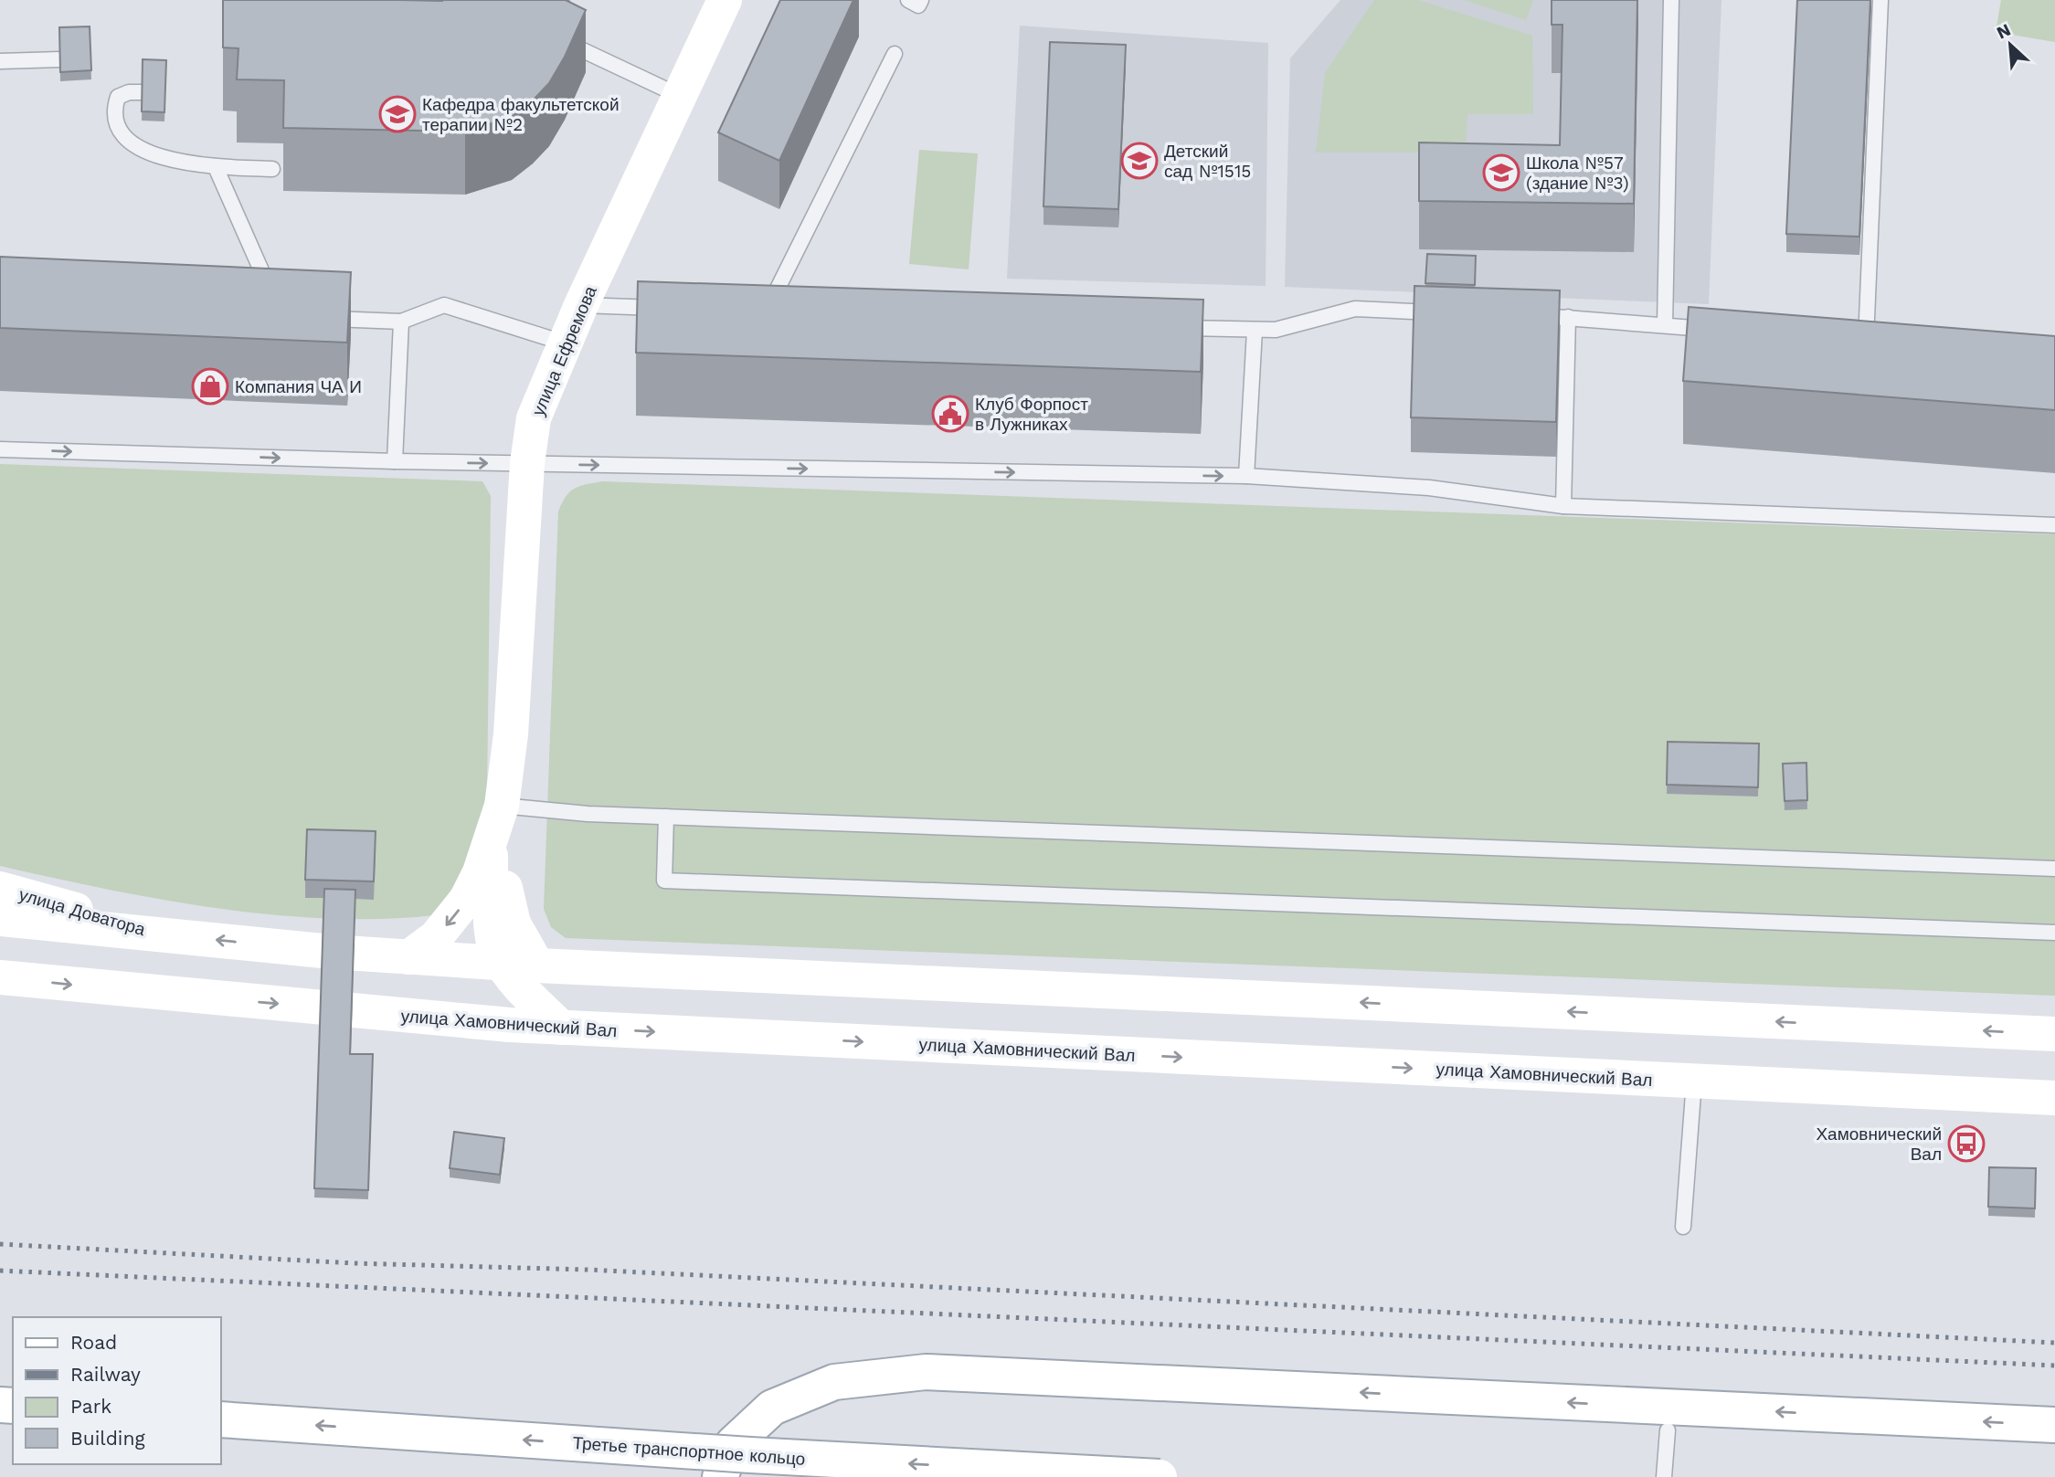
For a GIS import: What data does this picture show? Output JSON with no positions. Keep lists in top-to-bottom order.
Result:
{
  "streets": {
    "main road": [
      "улица Ефремова",
      "улица Доватора",
      "улица Хамовнический Вал",
      "Третье транспортное кольцо"
    ]
  },
  "crossings": [
    ["улица Ефремова", "улица Хамовнический Вал"]
  ],
  "places": {
    "school or university": ["Кафедра факультетской терапии №2", "Детский сад №1515", "Школа №57 (здание №3)"],
    "shop": ["Компания ЧА И"],
    "public building": ["Клуб Форпост в Лужниках"],
    "bus stop": ["Хамовнический Вал"]
  },
  "legend": [
    "Road",
    "Railway",
    "Park",
    "Building"
  ],
  "north": "top left"
}
